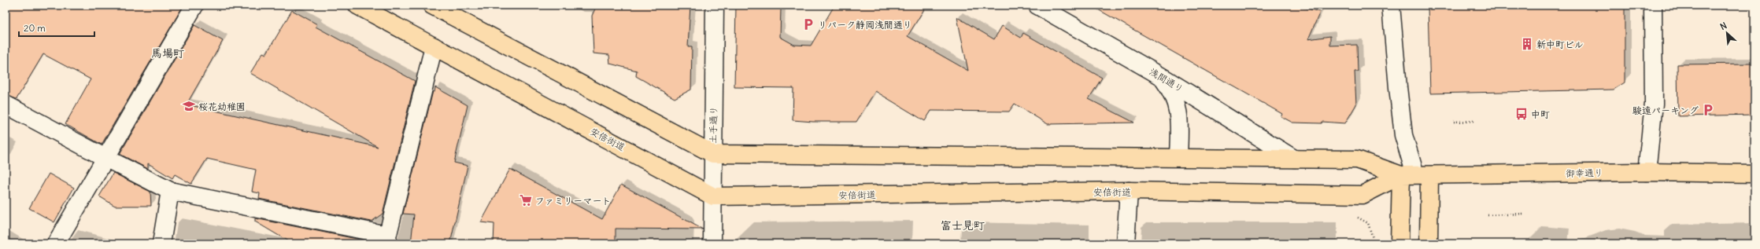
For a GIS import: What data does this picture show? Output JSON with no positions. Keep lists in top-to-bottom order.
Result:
{
  "streets": {
    "main road": ["安倍街道", "御幸通り"],
    "street": ["浅間通り", "土手通り"]
  },
  "crossings": [
    ["土手通り", "安倍街道"],
    ["安倍街道", "御幸通り"]
  ],
  "districts": ["馬場町", "富士見町"],
  "places": {
    "parking": ["リパーク静岡浅間通り", "駿遠パーキング"],
    "building": ["新中町ビル"],
    "school or university": ["桜花幼稚園"],
    "bus stop": ["中町"],
    "supermarket": ["ファミリーマート"]
  },
  "scale_bar": "20 m",
  "north": "top left"
}
